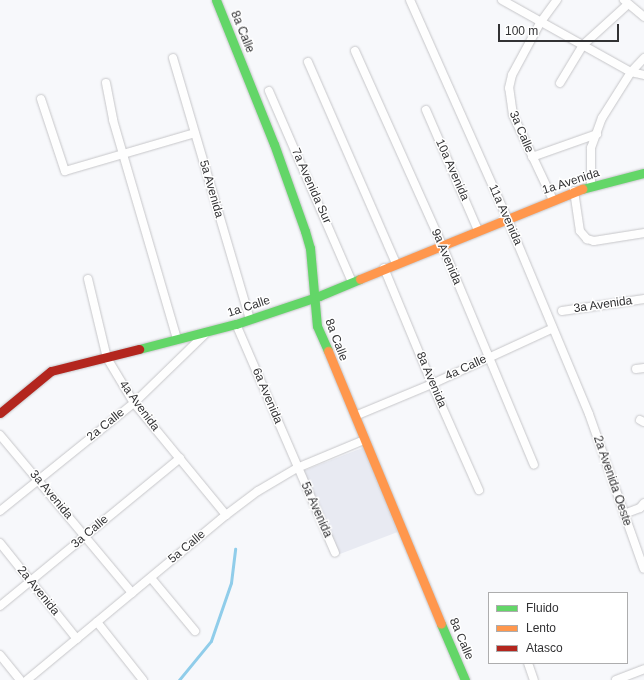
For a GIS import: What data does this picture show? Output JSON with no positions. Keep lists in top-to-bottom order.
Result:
{
  "streets": {
    "street": [
      "8a Calle",
      "3a Calle",
      "10a Avenida",
      "1a Avenida",
      "7a Avenida Sur",
      "5a Avenida",
      "11a Avenida",
      "9a Avenida",
      "3a Avenida",
      "1a Calle",
      "4a Calle",
      "8a Avenida",
      "6a Avenida",
      "4a Avenida",
      "2a Calle",
      "2a Avenida Oeste",
      "5a Calle",
      "2a Avenida"
    ]
  },
  "crossings": [
    ["8a Calle", "1a Calle"],
    ["8a Calle", "4a Calle"],
    ["8a Calle", "5a Calle"],
    ["3a Calle", "1a Avenida"],
    ["3a Calle", "3a Avenida"],
    ["3a Calle", "4a Avenida"],
    ["3a Calle", "2a Avenida"],
    ["10a Avenida", "1a Calle"],
    ["1a Avenida", "11a Avenida"],
    ["1a Avenida", "1a Calle"],
    ["7a Avenida Sur", "1a Calle"],
    ["5a Avenida", "1a Calle"],
    ["5a Avenida", "6a Avenida"],
    ["5a Avenida", "5a Calle"],
    ["11a Avenida", "1a Calle"],
    ["11a Avenida", "4a Calle"],
    ["11a Avenida", "2a Avenida Oeste"],
    ["9a Avenida", "1a Calle"],
    ["9a Avenida", "4a Calle"],
    ["3a Avenida", "2a Calle"],
    ["3a Avenida", "5a Calle"],
    ["1a Calle", "8a Avenida"],
    ["1a Calle", "6a Avenida"],
    ["1a Calle", "4a Avenida"],
    ["1a Calle", "2a Calle"],
    ["4a Calle", "8a Avenida"],
    ["6a Avenida", "5a Calle"],
    ["4a Avenida", "2a Calle"],
    ["4a Avenida", "5a Calle"],
    ["5a Calle", "2a Avenida"]
  ],
  "legend": ["Fluido", "Lento", "Atasco"],
  "scale_bar": "100 m"
}
